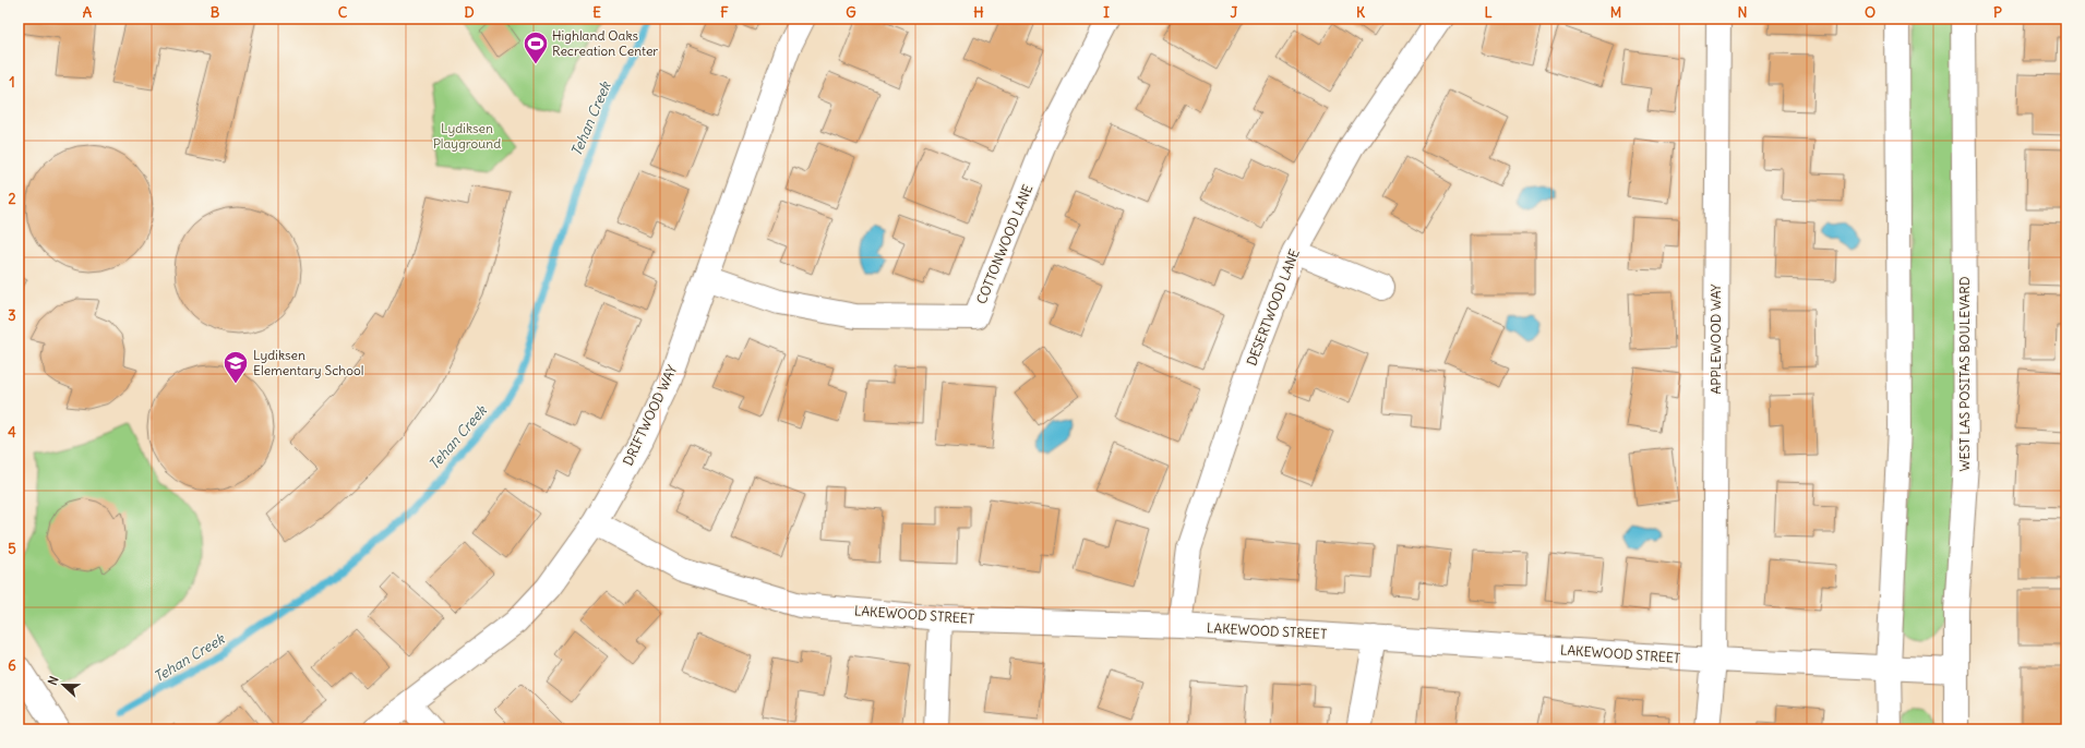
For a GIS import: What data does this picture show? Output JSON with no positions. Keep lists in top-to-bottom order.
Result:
{
  "streets": {
    "street": [
      "COTTONWOOD LANE",
      "DESERTWOOD LANE",
      "APPLEWOOD WAY",
      "WEST LAS POSITAS BOULEVARD",
      "DRIFTWOOD WAY",
      "LAKEWOOD STREET"
    ]
  },
  "crossings": [
    ["COTTONWOOD LANE", "DRIFTWOOD WAY"],
    ["DESERTWOOD LANE", "LAKEWOOD STREET"],
    ["APPLEWOOD WAY", "LAKEWOOD STREET"],
    ["WEST LAS POSITAS BOULEVARD", "LAKEWOOD STREET"],
    ["DRIFTWOOD WAY", "LAKEWOOD STREET"]
  ],
  "water": ["Tehan Creek"],
  "parks": ["Lydiksen Playground"],
  "places": {
    "sports": ["Highland Oaks Recreation Center"],
    "school or university": ["Lydiksen Elementary School"]
  },
  "north": "left",
  "grid": {
    "columns": [
      "A",
      "B",
      "C",
      "D",
      "E",
      "F",
      "G",
      "H",
      "I",
      "J",
      "K",
      "L",
      "M",
      "N",
      "O",
      "P"
    ],
    "rows": [
      "1",
      "2",
      "3",
      "4",
      "5",
      "6"
    ]
  }
}
